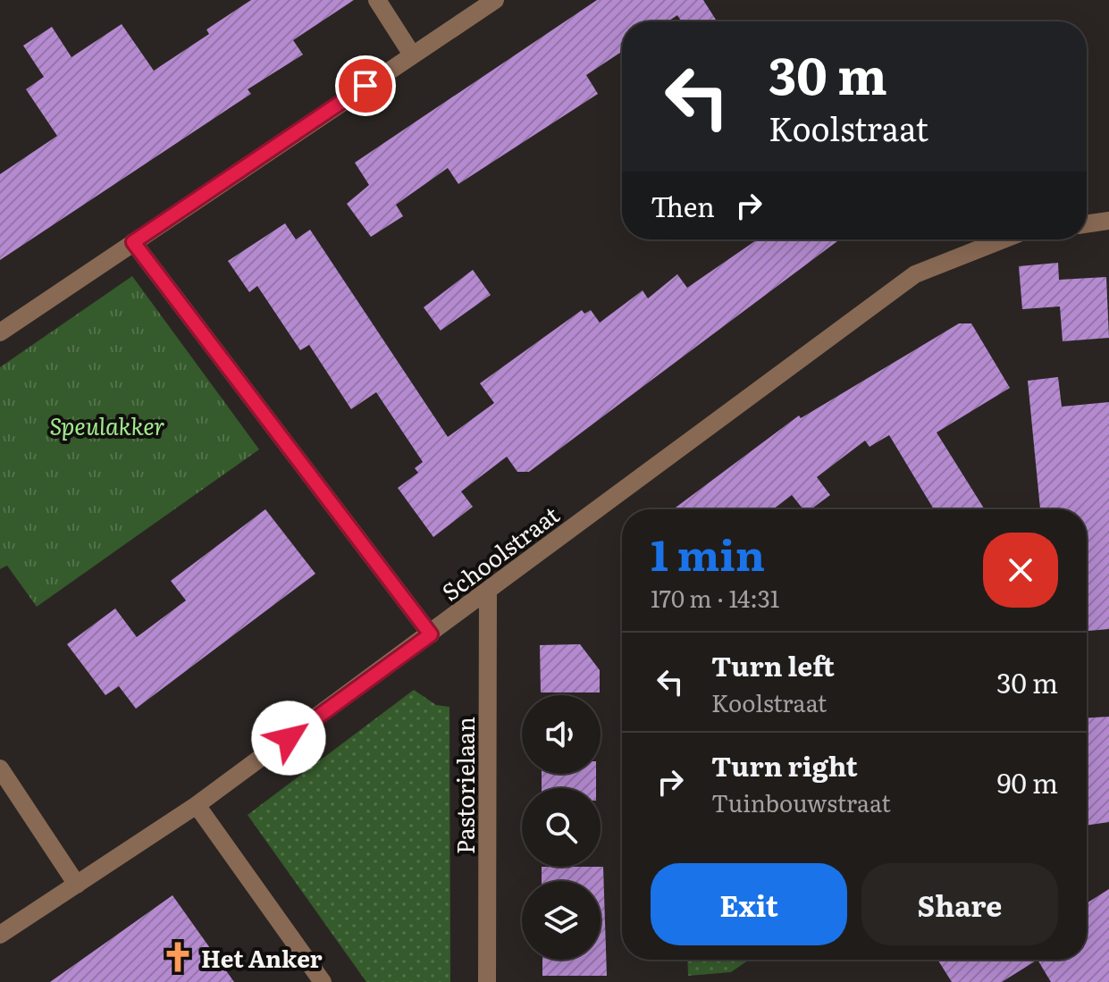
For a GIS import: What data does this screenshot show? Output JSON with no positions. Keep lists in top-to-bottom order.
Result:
{
  "streets": {
    "street": ["Schoolstraat", "Pastorielaan"]
  },
  "crossings": [
    ["Schoolstraat", "Pastorielaan"]
  ],
  "parks": ["Speulakker"],
  "places": {
    "church": ["Het Anker"]
  },
  "page": {
    "turn": ["30 m", "Koolstraat"],
    "then": "Then",
    "heading": ["1 min", "170 m · 14:31"],
    "list": [
      {
        "name": "Turn left",
        "note": "Koolstraat",
        "value": "30 m"
      },
      {
        "name": "Turn right",
        "note": "Tuinbouwstraat",
        "value": "90 m"
      }
    ],
    "buttons": ["Exit", "Share"]
  }
}
